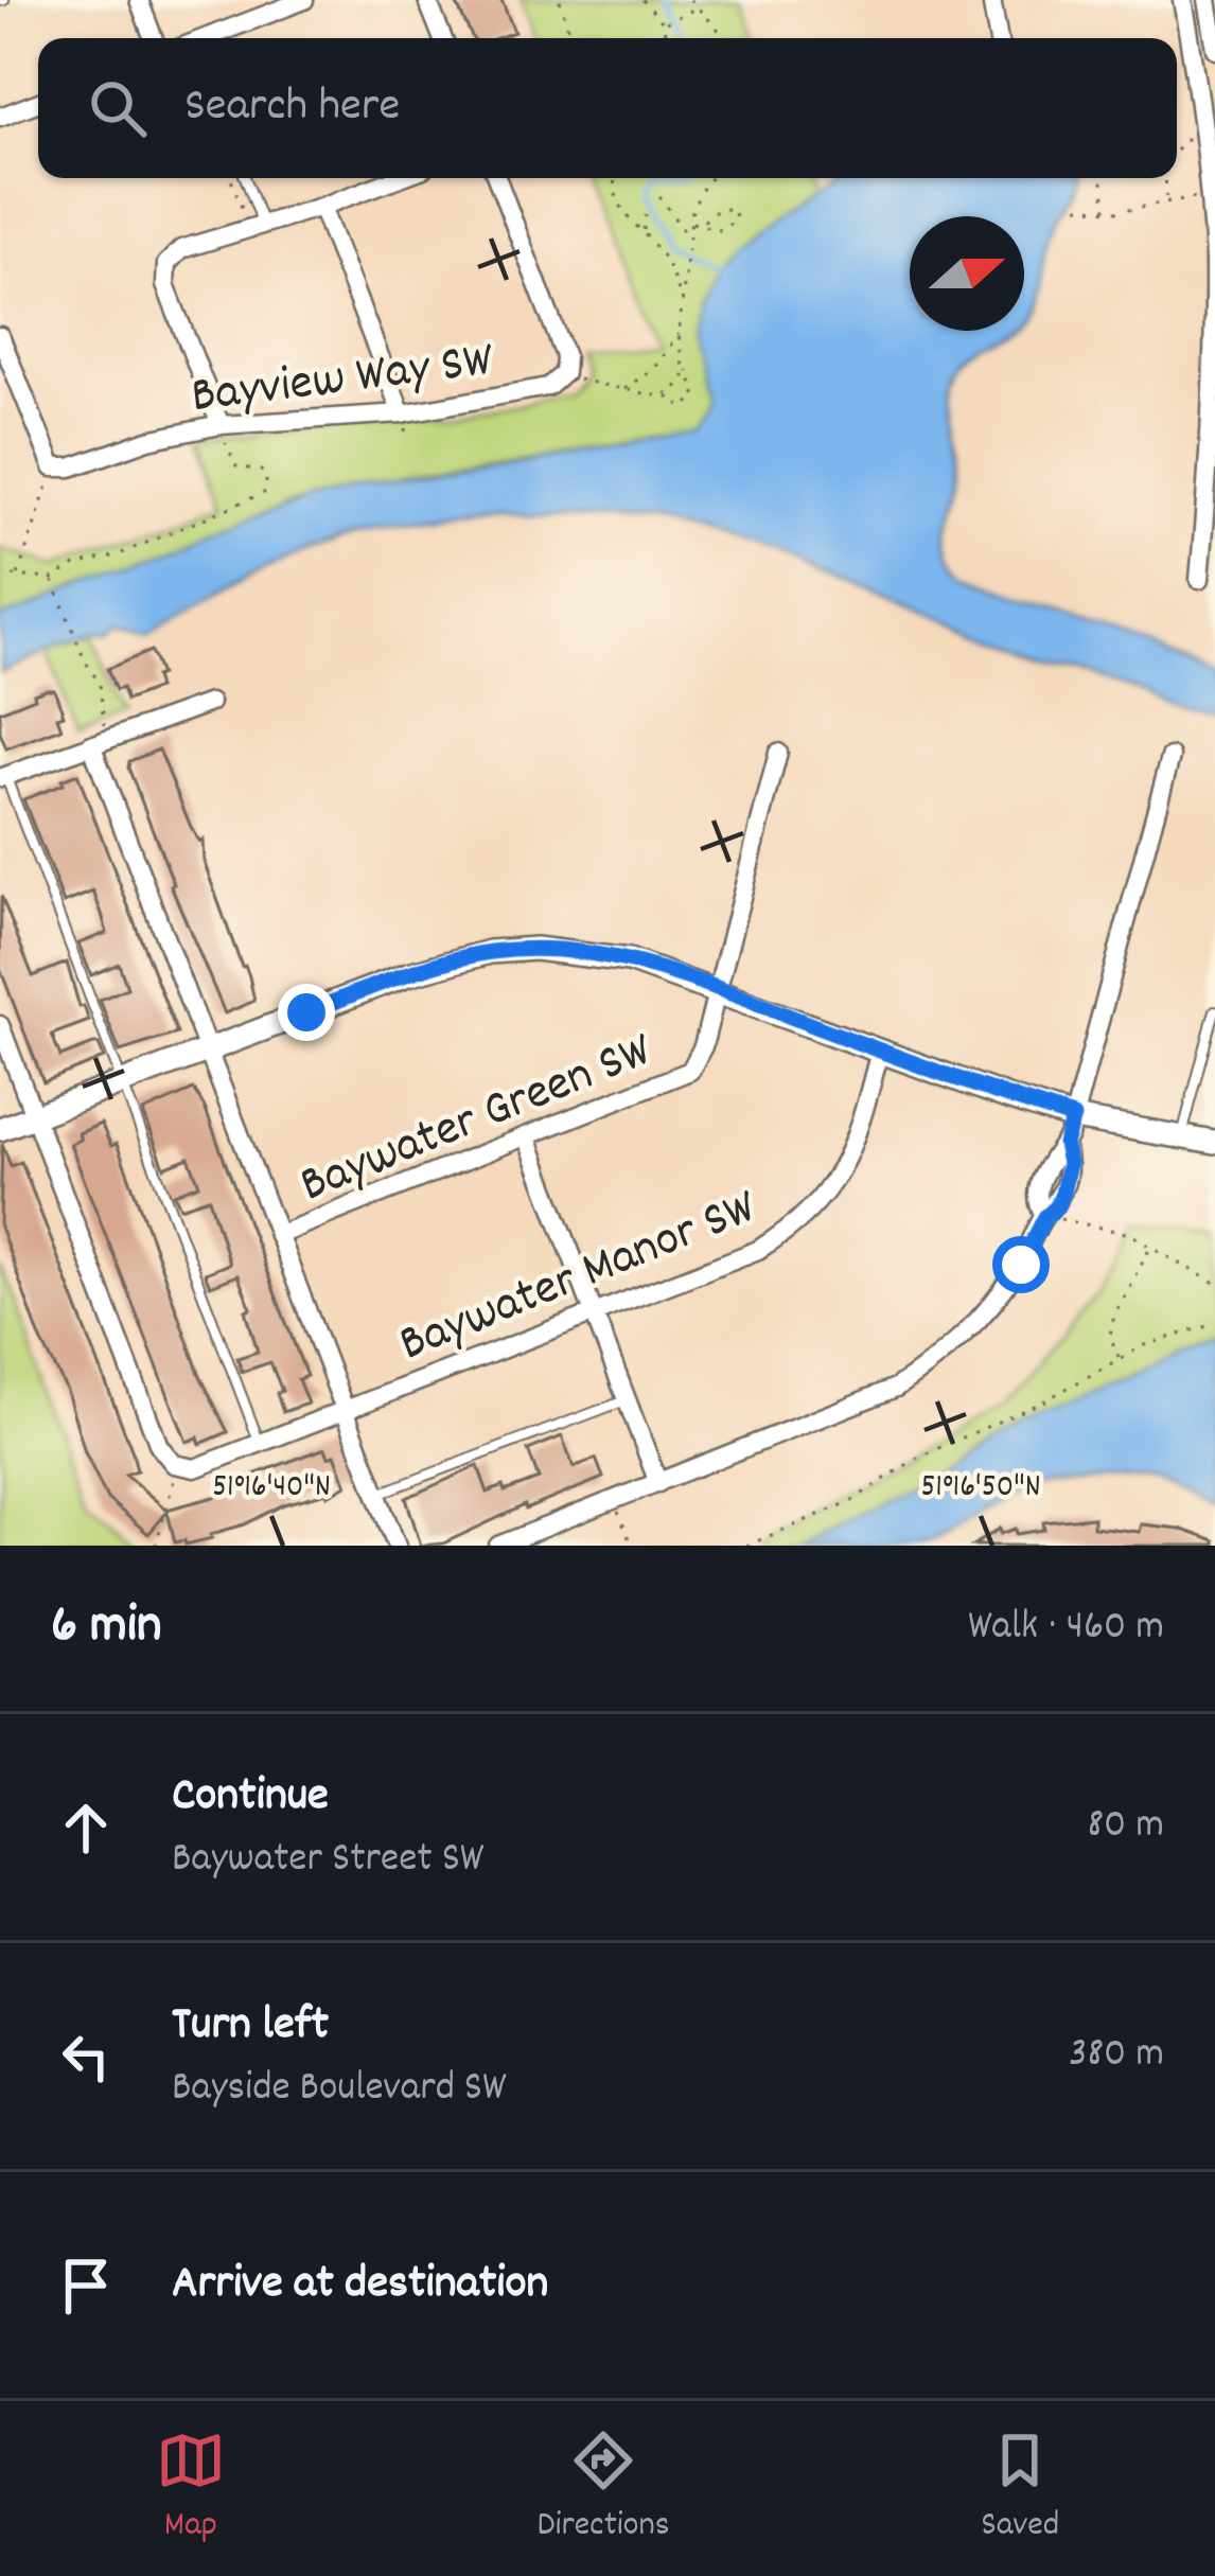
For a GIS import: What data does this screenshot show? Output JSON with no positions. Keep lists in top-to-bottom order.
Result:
{
  "streets": {
    "street": ["Bayview Way SW", "Baywater Green SW", "Baywater Manor SW"]
  },
  "north": "right",
  "page": {
    "search": "Search here",
    "heading": ["6 min", "Walk · 460 m"],
    "list": [
      ["Continue", "Baywater Street SW", "80 m"],
      ["Turn left", "Bayside Boulevard SW", "380 m"],
      "Arrive at destination"
    ],
    "nav": ["Map", "Directions", "Saved"]
  },
  "coordinates": ["51°16'40\"N", "51°16'50\"N"]
}
